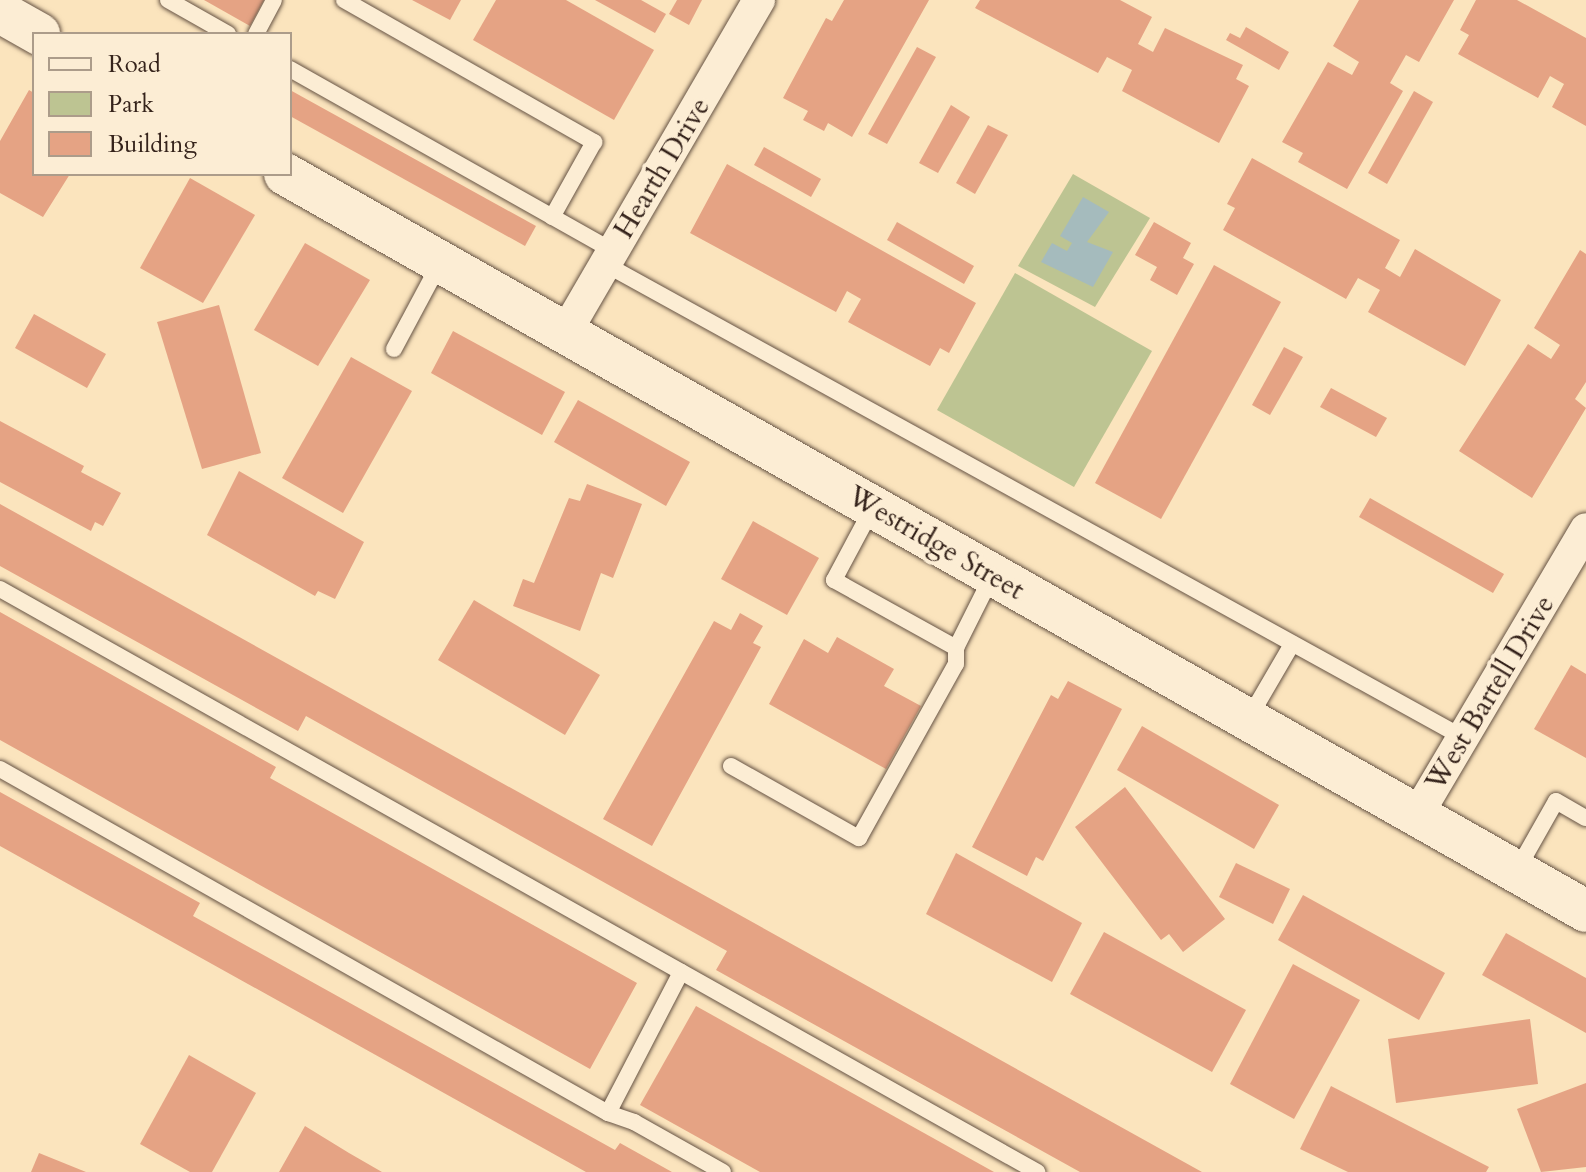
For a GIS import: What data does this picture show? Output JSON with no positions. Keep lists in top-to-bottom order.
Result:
{
  "streets": {
    "street": ["Hearth Drive", "Westridge Street", "West Bartell Drive"]
  },
  "crossings": [
    ["Hearth Drive", "Westridge Street"],
    ["Westridge Street", "West Bartell Drive"]
  ],
  "legend": ["Road", "Park", "Building"]
}
